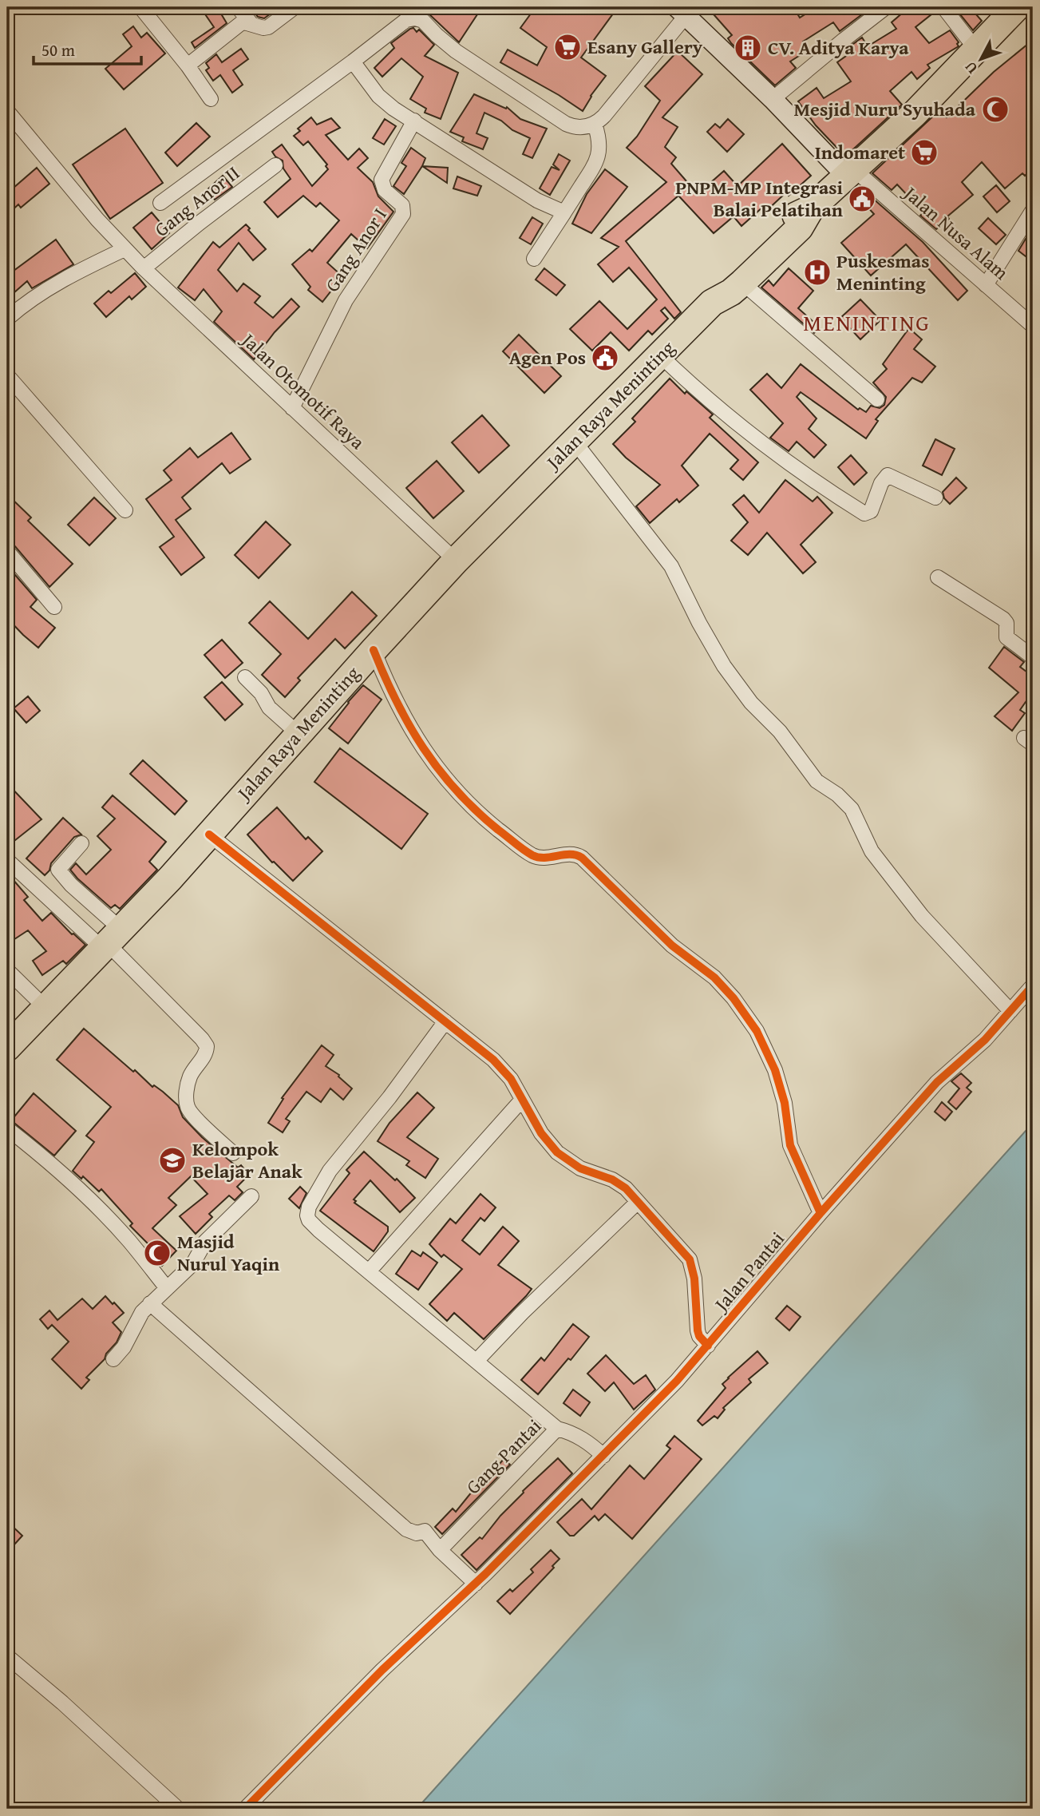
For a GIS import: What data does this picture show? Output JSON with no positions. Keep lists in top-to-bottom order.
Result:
{
  "streets": {
    "highway": ["Jalan Raya Meninting"],
    "street": [
      "Gang Anor II",
      "Jalan Nusa Alam",
      "Gang Anor I",
      "Jalan Otomotif Raya",
      "Jalan Pantai",
      "Gang Pantai"
    ]
  },
  "crossings": [
    ["Gang Anor II", "Jalan Otomotif Raya"],
    ["Jalan Nusa Alam", "Jalan Raya Meninting"],
    ["Gang Anor I", "Jalan Otomotif Raya"],
    ["Jalan Otomotif Raya", "Jalan Raya Meninting"],
    ["Jalan Pantai", "Gang Pantai"]
  ],
  "districts": ["MENINTING"],
  "places": {
    "supermarket": ["Esany Gallery", "Indomaret"],
    "building": ["CV. Aditya Karya"],
    "mosque": ["Mesjid Nuru Syuhada", "Masjid Nurul Yaqin"],
    "public building": ["PNPM-MP Integrasi Balai Pelatihan", "Agen Pos"],
    "hospital": ["Puskesmas Meninting"],
    "school or university": ["Kelompok Belajar Anak"]
  },
  "scale_bar": "50 m",
  "north": "bottom left"
}
